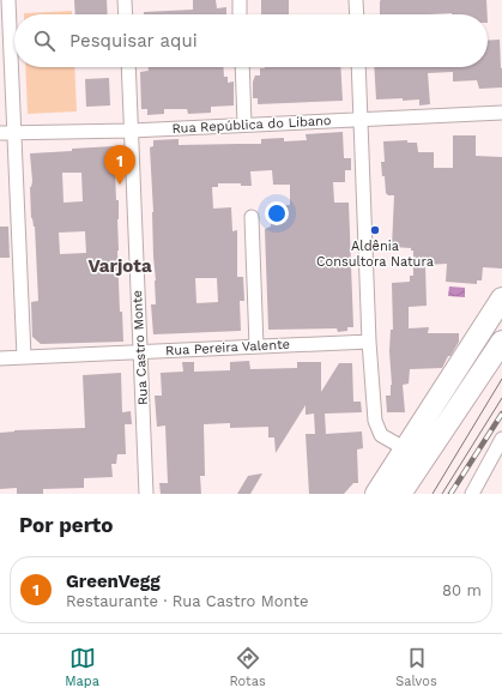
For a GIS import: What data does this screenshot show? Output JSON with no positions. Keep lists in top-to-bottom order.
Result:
{
  "streets": {
    "street": ["Rua República do Líbano", "Rua Castro Monte", "Rua Pereira Valente"]
  },
  "crossings": [
    ["Rua República do Líbano", "Rua Castro Monte"],
    ["Rua Castro Monte", "Rua Pereira Valente"]
  ],
  "districts": ["Varjota"],
  "places": ["Aldênia Consultora Natura"],
  "page": {
    "search": "Pesquisar aqui",
    "pins": "1",
    "heading": "Por perto",
    "list": [
      {
        "mark": "1",
        "name": "GreenVegg",
        "note": "Restaurante · Rua Castro Monte",
        "value": "80 m"
      }
    ],
    "nav": ["Mapa", "Rotas", "Salvos"]
  }
}
